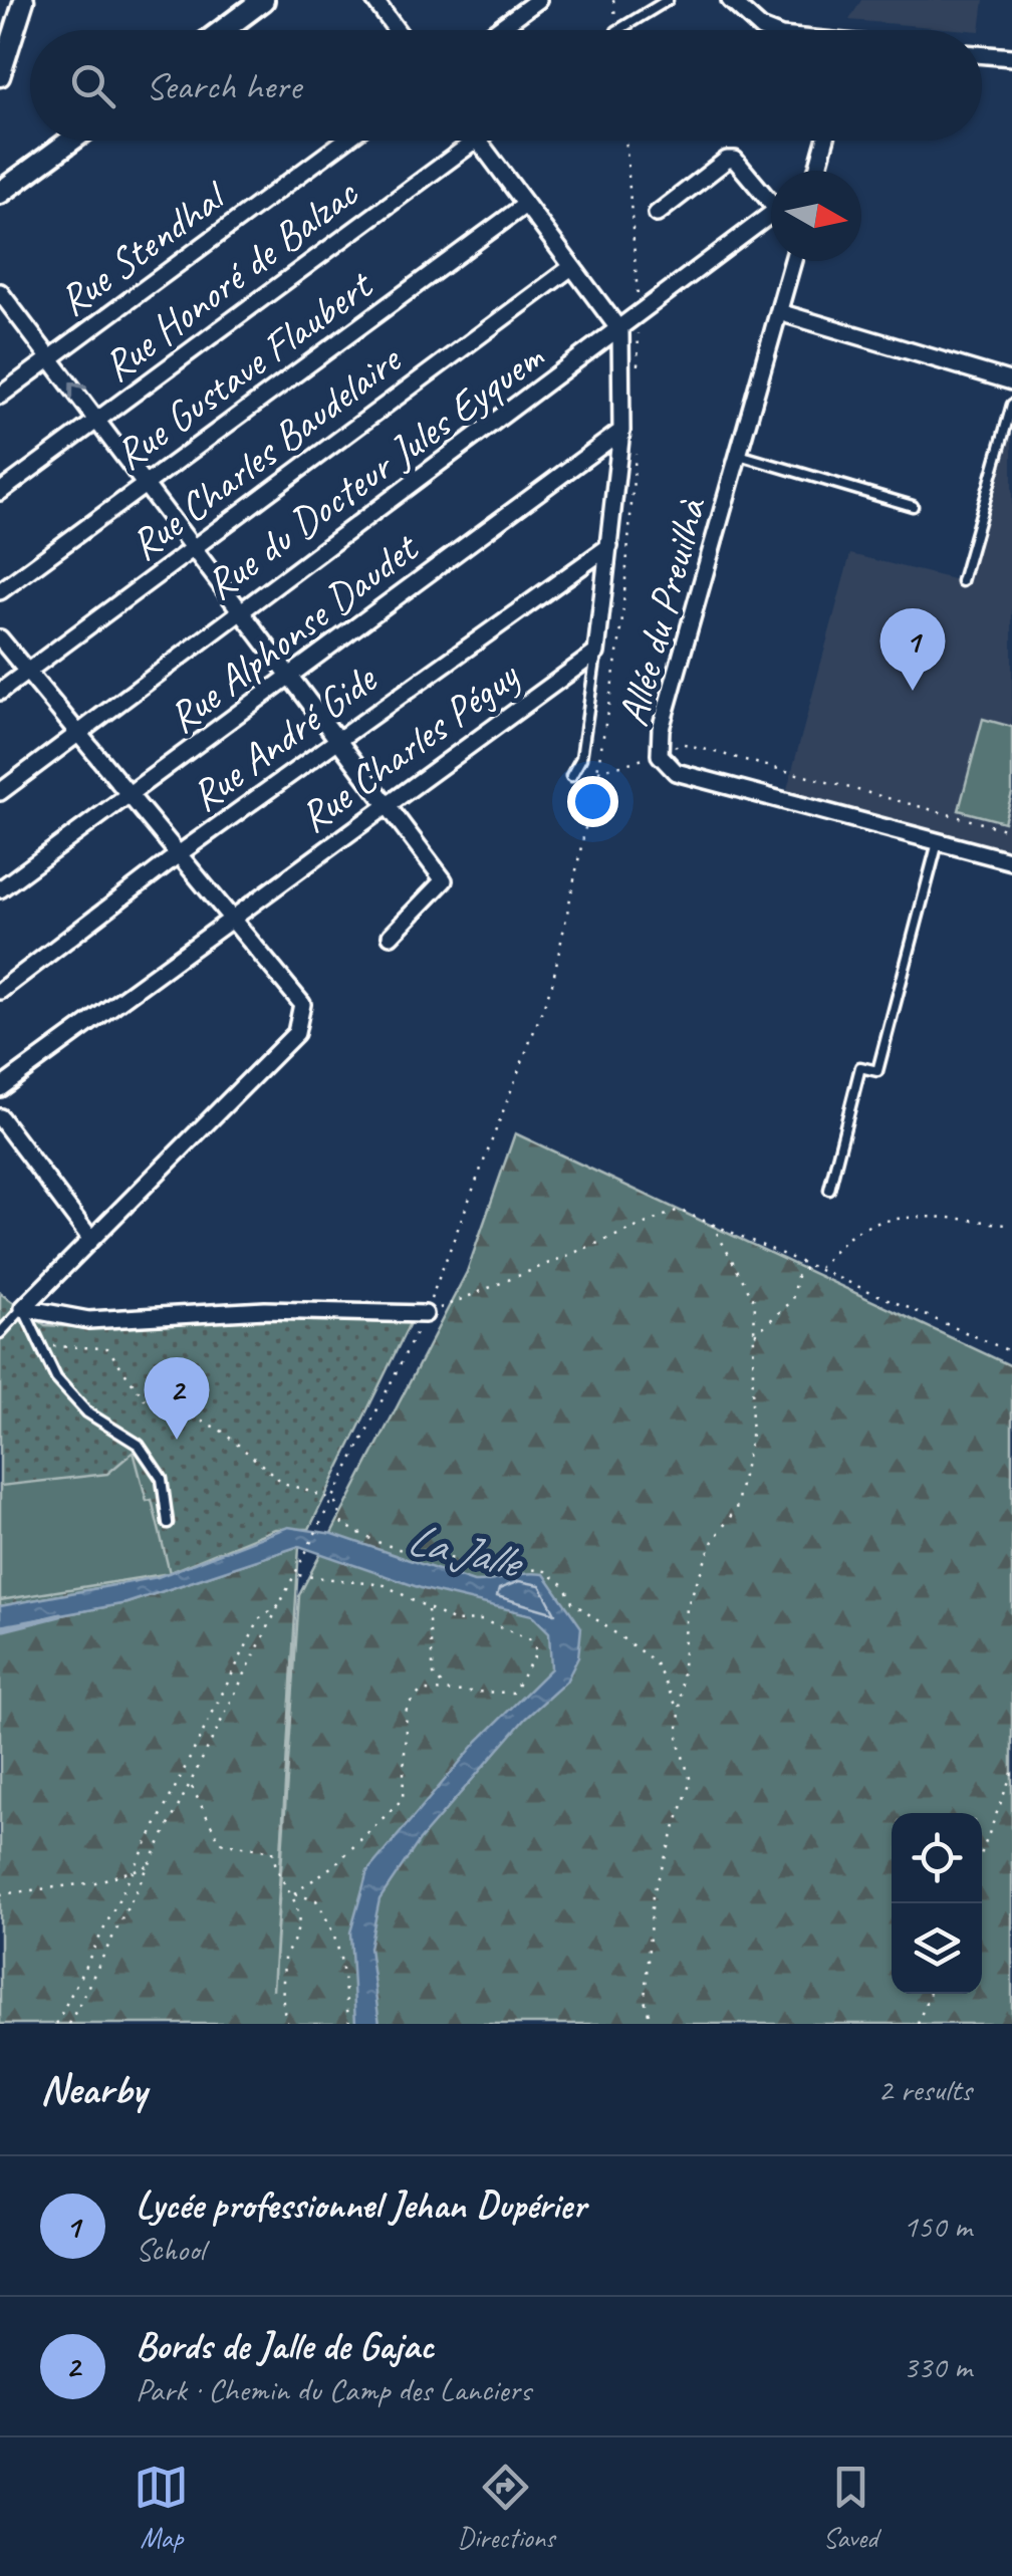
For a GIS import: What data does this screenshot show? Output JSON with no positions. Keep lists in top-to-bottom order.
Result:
{
  "streets": {
    "street": [
      "Rue Stendhal",
      "Rue Honoré de Balzac",
      "Rue Gustave Flaubert",
      "Rue Charles Baudelaire",
      "Rue du Docteur Jules Eyquem",
      "Allée du Preuilhà",
      "Rue Alphonse Daudet",
      "Rue André Gide",
      "Rue Charles Péguy"
    ]
  },
  "water": ["La Jalle"],
  "north": "right",
  "page": {
    "search": "Search here",
    "pins": ["1", "2"],
    "heading": ["Nearby", "2 results"],
    "list": [
      {
        "mark": "1",
        "name": "Lycée professionnel Jehan Dupérier",
        "note": "School",
        "value": "150 m"
      },
      {
        "mark": "2",
        "name": "Bords de Jalle de Gajac",
        "note": "Park · Chemin du Camp des Lanciers",
        "value": "330 m"
      }
    ],
    "nav": ["Map", "Directions", "Saved"]
  }
}
